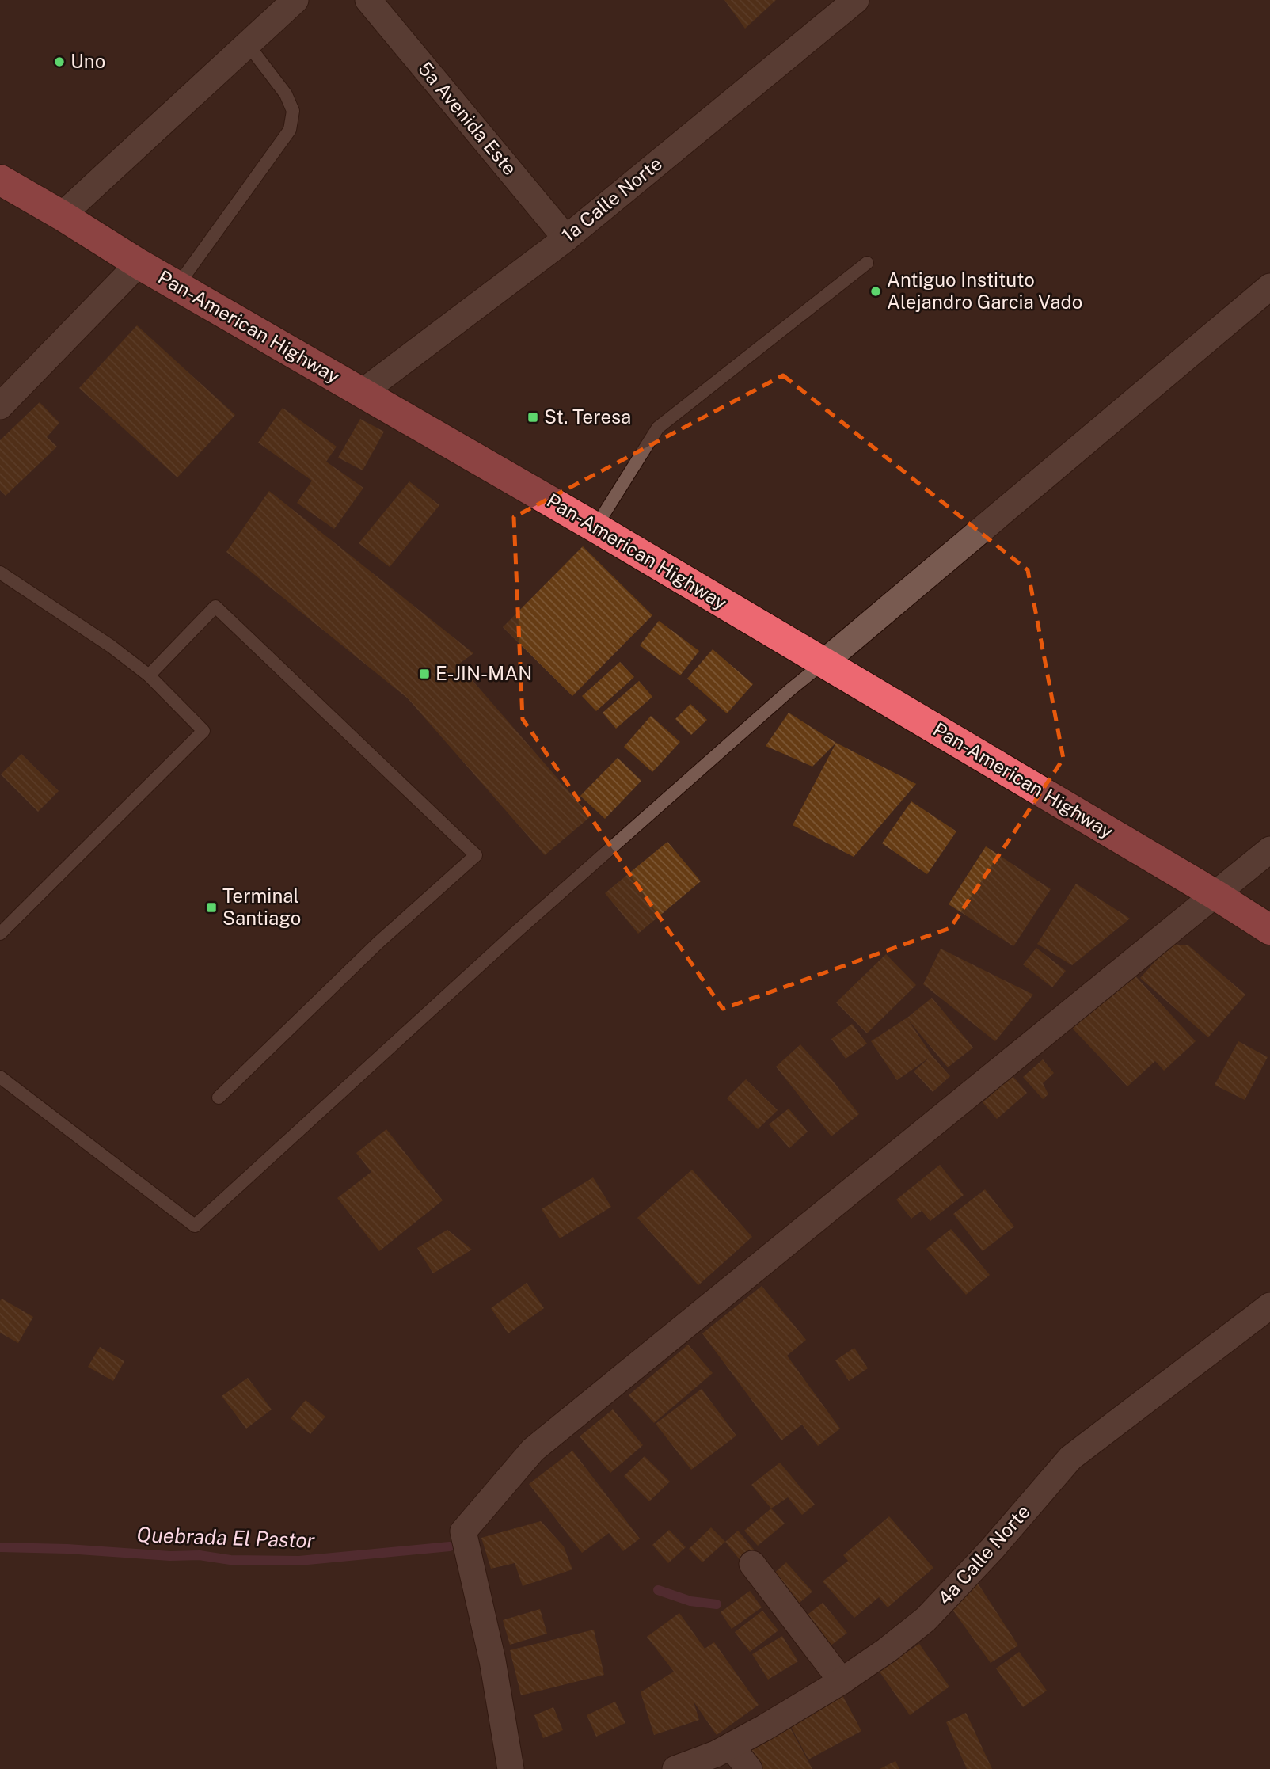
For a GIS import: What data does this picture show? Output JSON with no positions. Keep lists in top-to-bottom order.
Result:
{
  "streets": {
    "highway": ["Pan-American Highway"],
    "street": ["5a Avenida Este", "1a Calle Norte", "4a Calle Norte"]
  },
  "crossings": [
    ["5a Avenida Este", "1a Calle Norte"],
    ["1a Calle Norte", "Pan-American Highway"]
  ],
  "water": ["Quebrada El Pastor"],
  "places": {
    "other": ["Uno", "Antiguo Instituto Alejandro Garcia Vado"],
    "transit": ["St. Teresa", "E-JIN-MAN", "Terminal Santiago"]
  }
}
